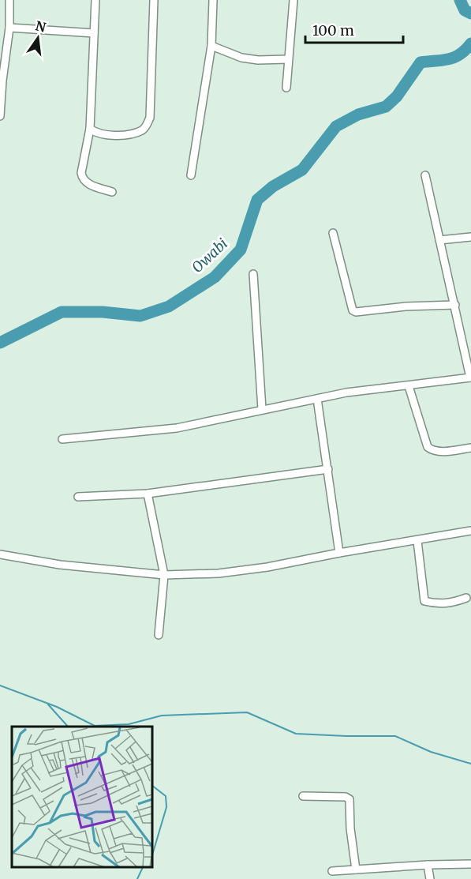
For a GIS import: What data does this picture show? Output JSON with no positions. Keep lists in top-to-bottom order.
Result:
{
  "water": ["Owabi"],
  "scale_bar": "100 m",
  "north": "top"
}
